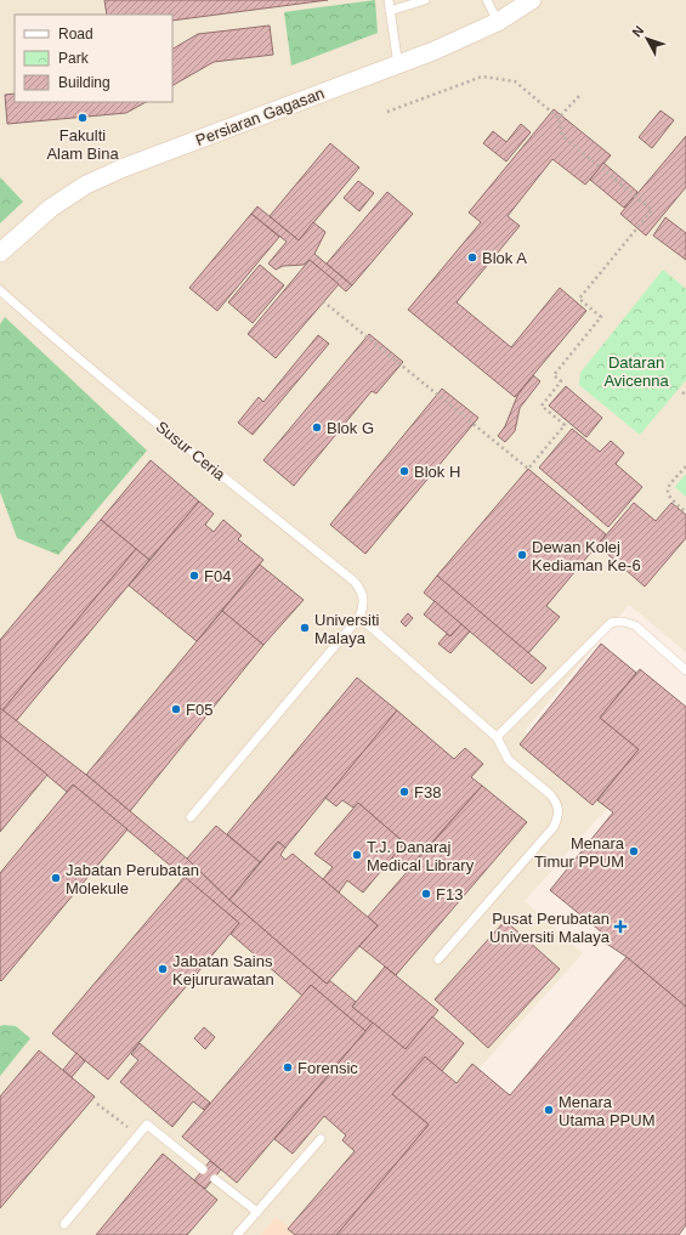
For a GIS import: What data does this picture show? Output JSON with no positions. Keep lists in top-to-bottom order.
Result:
{
  "streets": {
    "street": ["Persiaran Gagasan"],
    "lane": ["Susur Ceria"]
  },
  "parks": ["Dataran Avicenna"],
  "places": {
    "other": [
      "Fakulti Alam Bina",
      "Blok A",
      "Blok G",
      "Blok H",
      "Dewan Kolej Kediaman Ke-6",
      "F04",
      "Universiti Malaya",
      "F05",
      "F38",
      "Menara Timur PPUM",
      "T.J. Danaraj Medical Library",
      "Jabatan Perubatan Molekule",
      "F13",
      "Jabatan Sains Kejururawatan",
      "Forensic",
      "Menara Utama PPUM"
    ],
    "health": ["Pusat Perubatan Universiti Malaya"]
  },
  "legend": ["Road", "Park", "Building"],
  "north": "top left"
}
